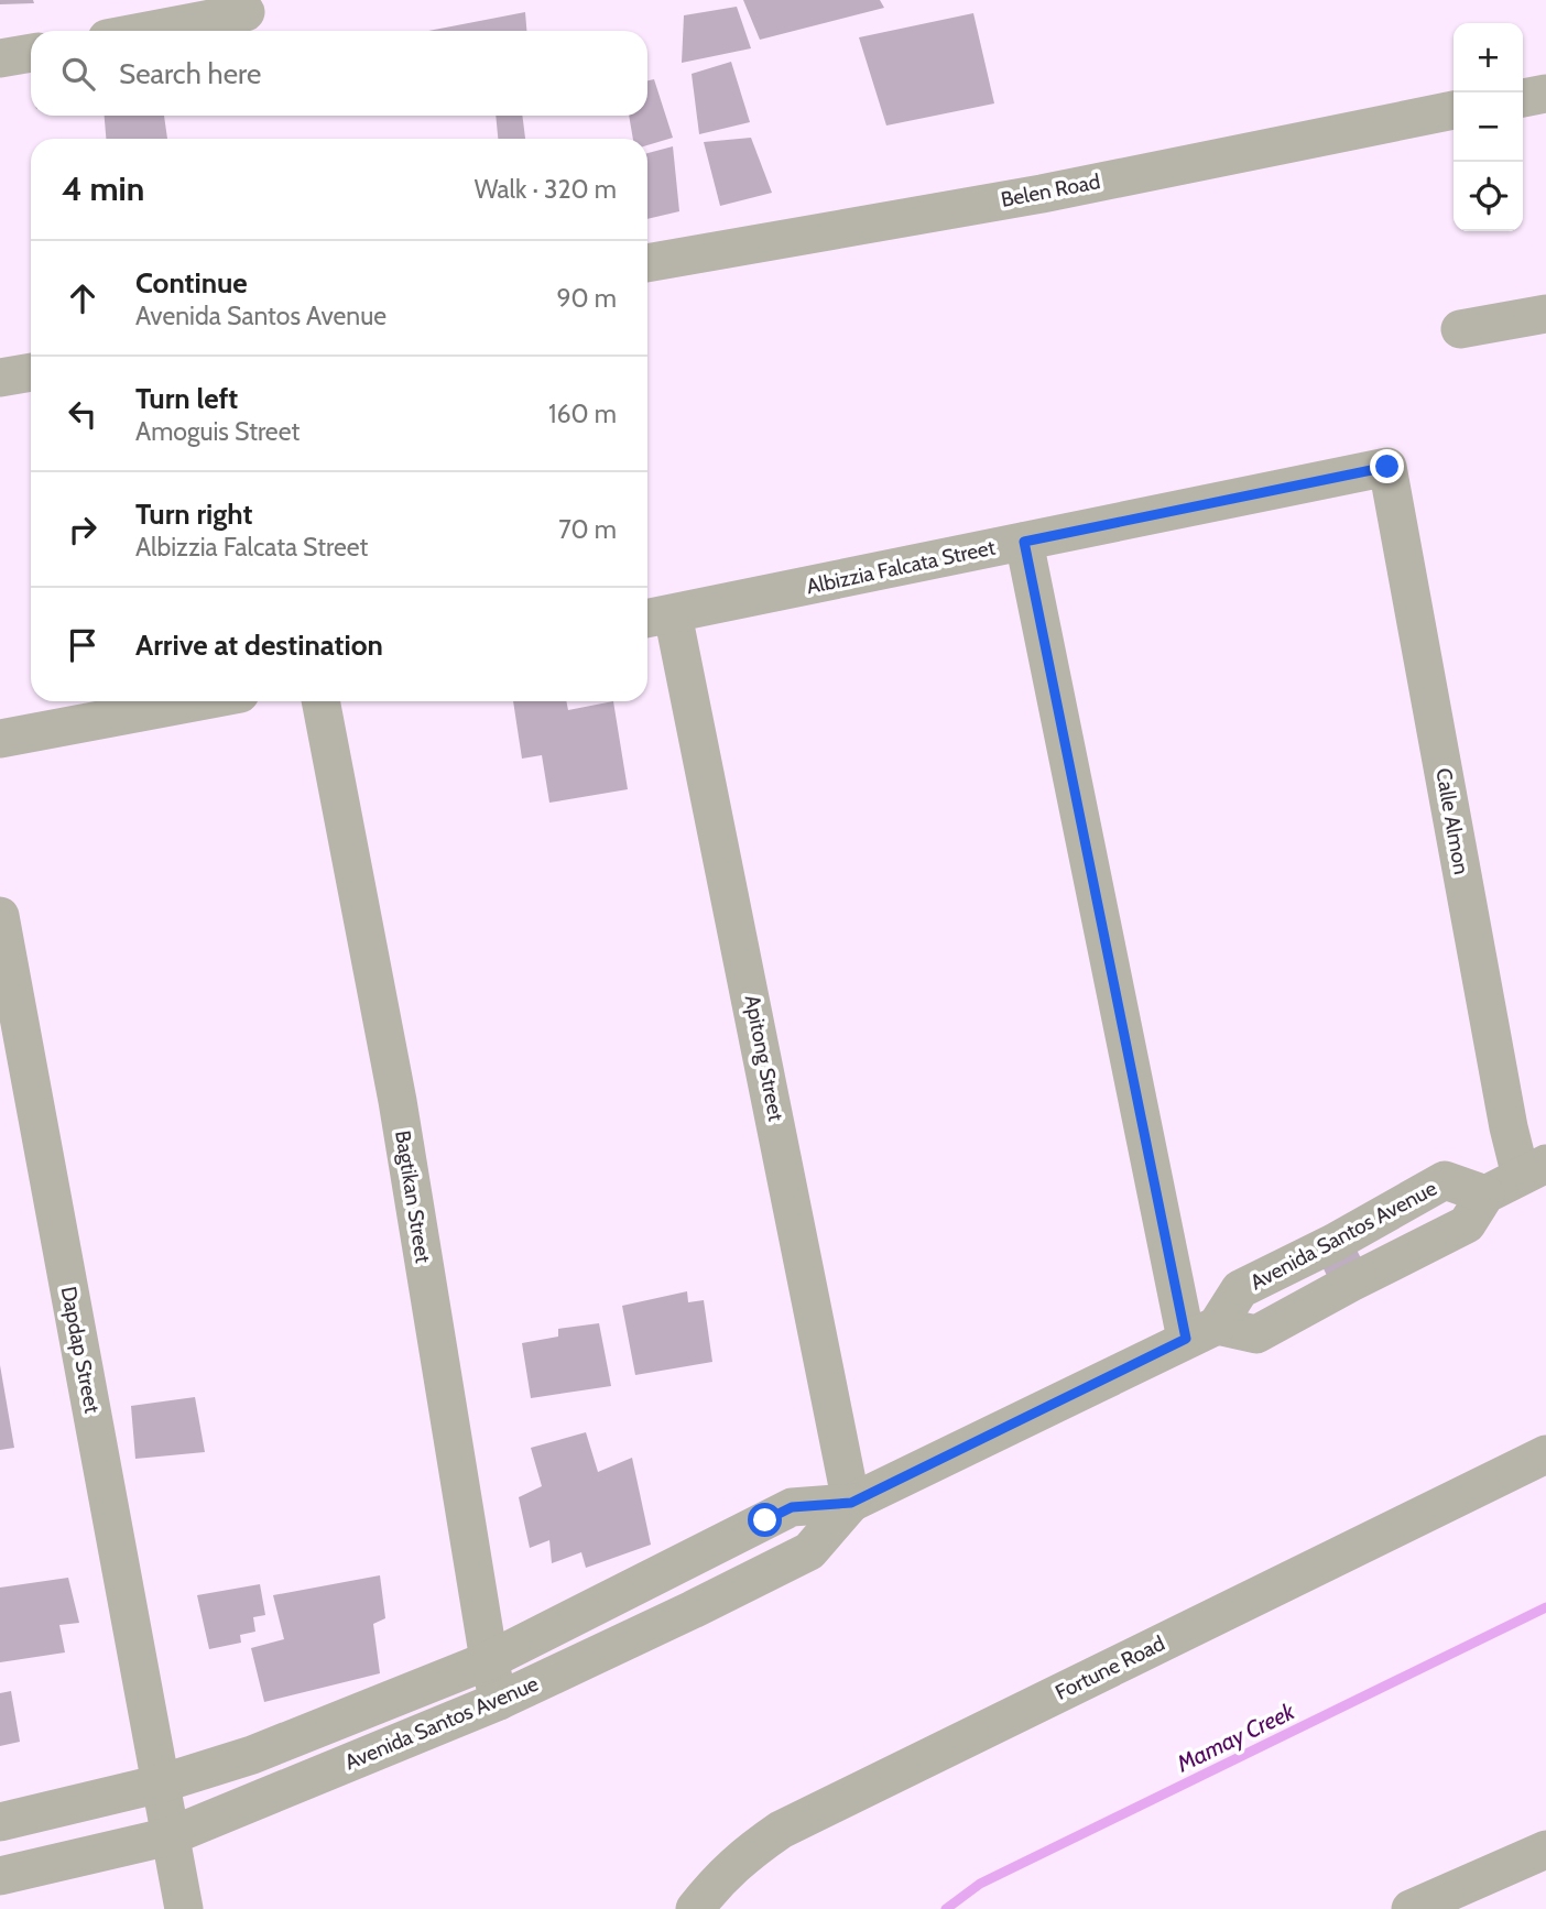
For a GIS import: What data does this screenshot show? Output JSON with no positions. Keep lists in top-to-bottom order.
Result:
{
  "streets": {
    "street": [
      "Belen Road",
      "Albizzia Falcata Street",
      "Calle Almon",
      "Apitong Street",
      "Bagtikan Street",
      "Avenida Santos Avenue",
      "Dapdap Street",
      "Fortune Road"
    ]
  },
  "crossings": [
    ["Albizzia Falcata Street", "Calle Almon"],
    ["Albizzia Falcata Street", "Apitong Street"],
    ["Apitong Street", "Avenida Santos Avenue"],
    ["Bagtikan Street", "Avenida Santos Avenue"],
    ["Avenida Santos Avenue", "Dapdap Street"]
  ],
  "water": ["Mamay Creek"],
  "page": {
    "map_buttons": ["+", "−"],
    "search": "Search here",
    "heading": ["4 min", "Walk · 320 m"],
    "list": [
      ["Continue", "Avenida Santos Avenue", "90 m"],
      ["Turn left", "Amoguis Street", "160 m"],
      ["Turn right", "Albizzia Falcata Street", "70 m"],
      "Arrive at destination"
    ]
  }
}
